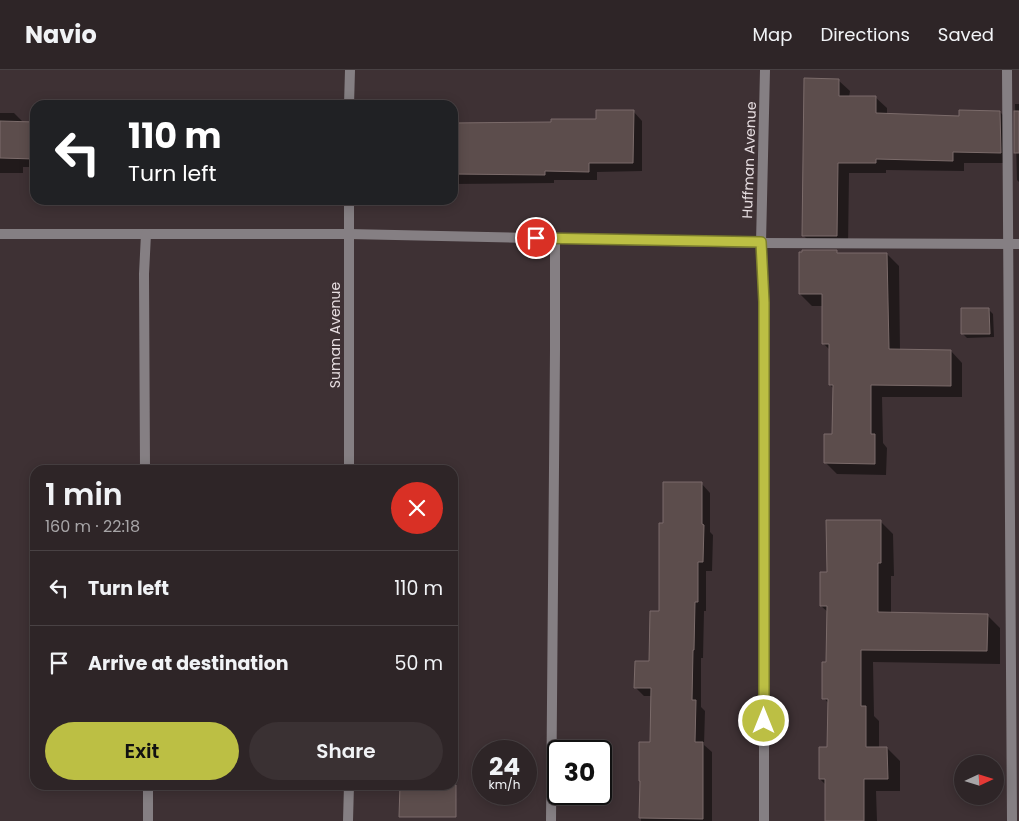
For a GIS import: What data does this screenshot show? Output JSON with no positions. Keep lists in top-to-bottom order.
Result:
{
  "streets": {
    "street": ["Huffman Avenue", "Suman Avenue"]
  },
  "north": "right",
  "page": {
    "header": "Navio",
    "nav": ["Map", "Directions", "Saved"],
    "turn": ["110 m", "Turn left"],
    "heading": ["1 min", "160 m · 22:18"],
    "list": [
      {
        "name": "Turn left",
        "value": "110 m"
      },
      {
        "name": "Arrive at destination",
        "value": "50 m"
      }
    ],
    "buttons": ["Exit", "Share"],
    "speed": "24 km/h",
    "limit": "30"
  }
}
